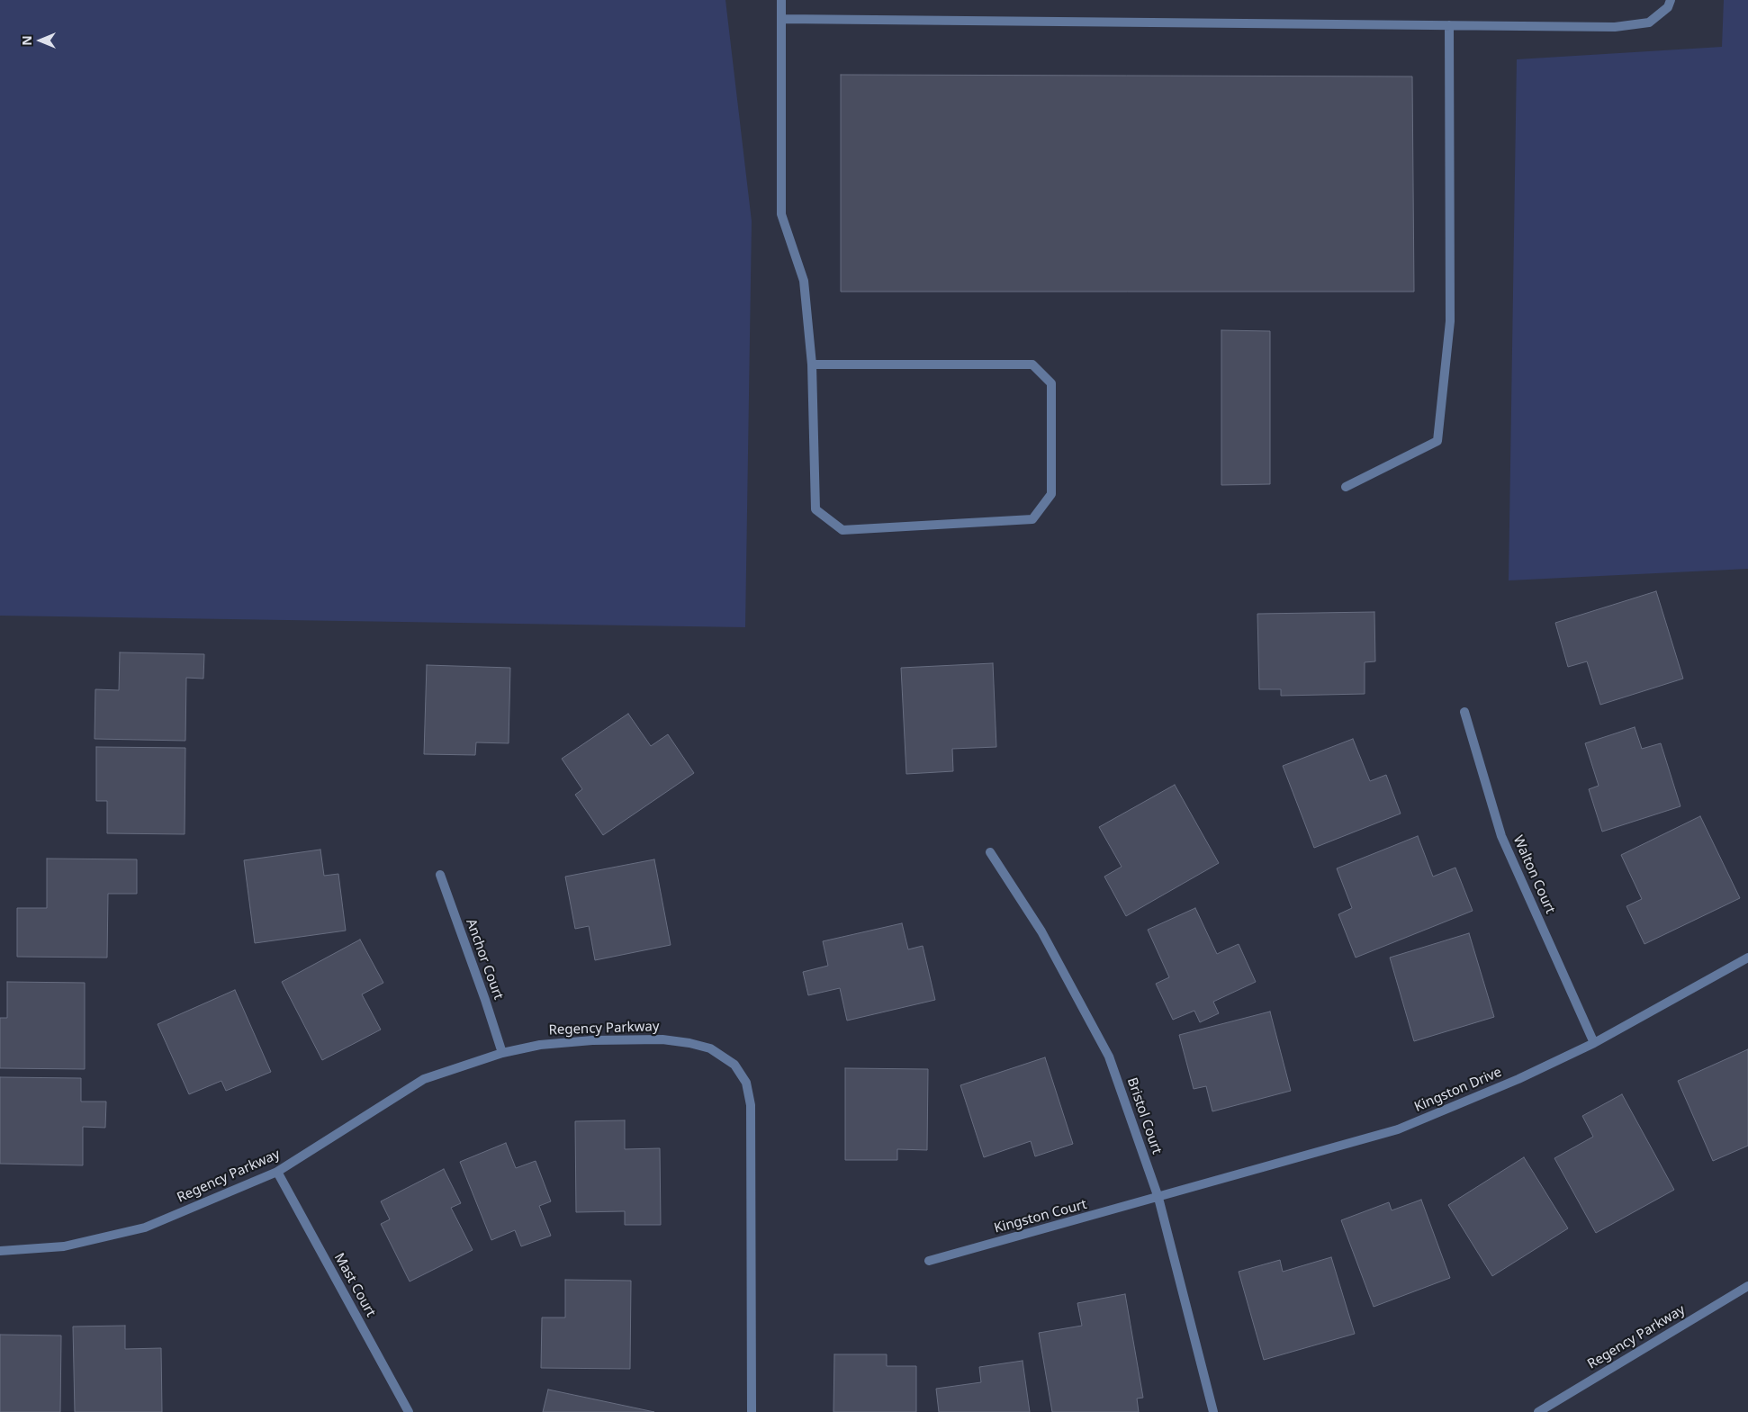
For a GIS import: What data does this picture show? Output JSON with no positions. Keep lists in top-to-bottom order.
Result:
{
  "streets": {
    "street": [
      "Walton Court",
      "Anchor Court",
      "Regency Parkway",
      "Kingston Drive",
      "Bristol Court",
      "Kingston Court",
      "Mast Court"
    ]
  },
  "crossings": [
    ["Walton Court", "Kingston Drive"],
    ["Anchor Court", "Regency Parkway"],
    ["Regency Parkway", "Mast Court"],
    ["Kingston Drive", "Bristol Court"],
    ["Kingston Drive", "Kingston Court"],
    ["Bristol Court", "Kingston Court"]
  ],
  "north": "left"
}
